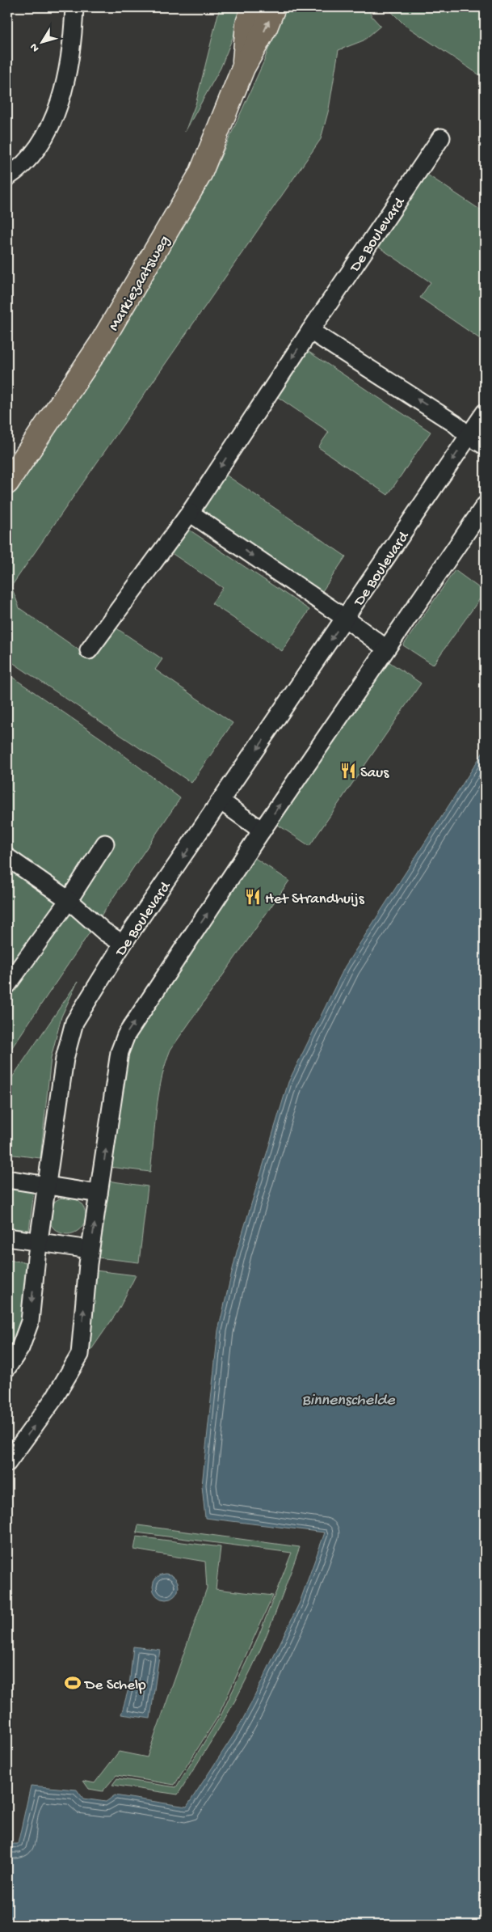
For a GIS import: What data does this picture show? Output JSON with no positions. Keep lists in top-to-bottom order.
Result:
{
  "streets": {
    "main road": ["Markiezaatsweg"],
    "street": ["De Boulevard"]
  },
  "water": ["Binnenschelde"],
  "places": {
    "restaurant": ["Saus", "Het Strandhuijs"],
    "sports": ["De Schelp"]
  },
  "north": "bottom left"
}
